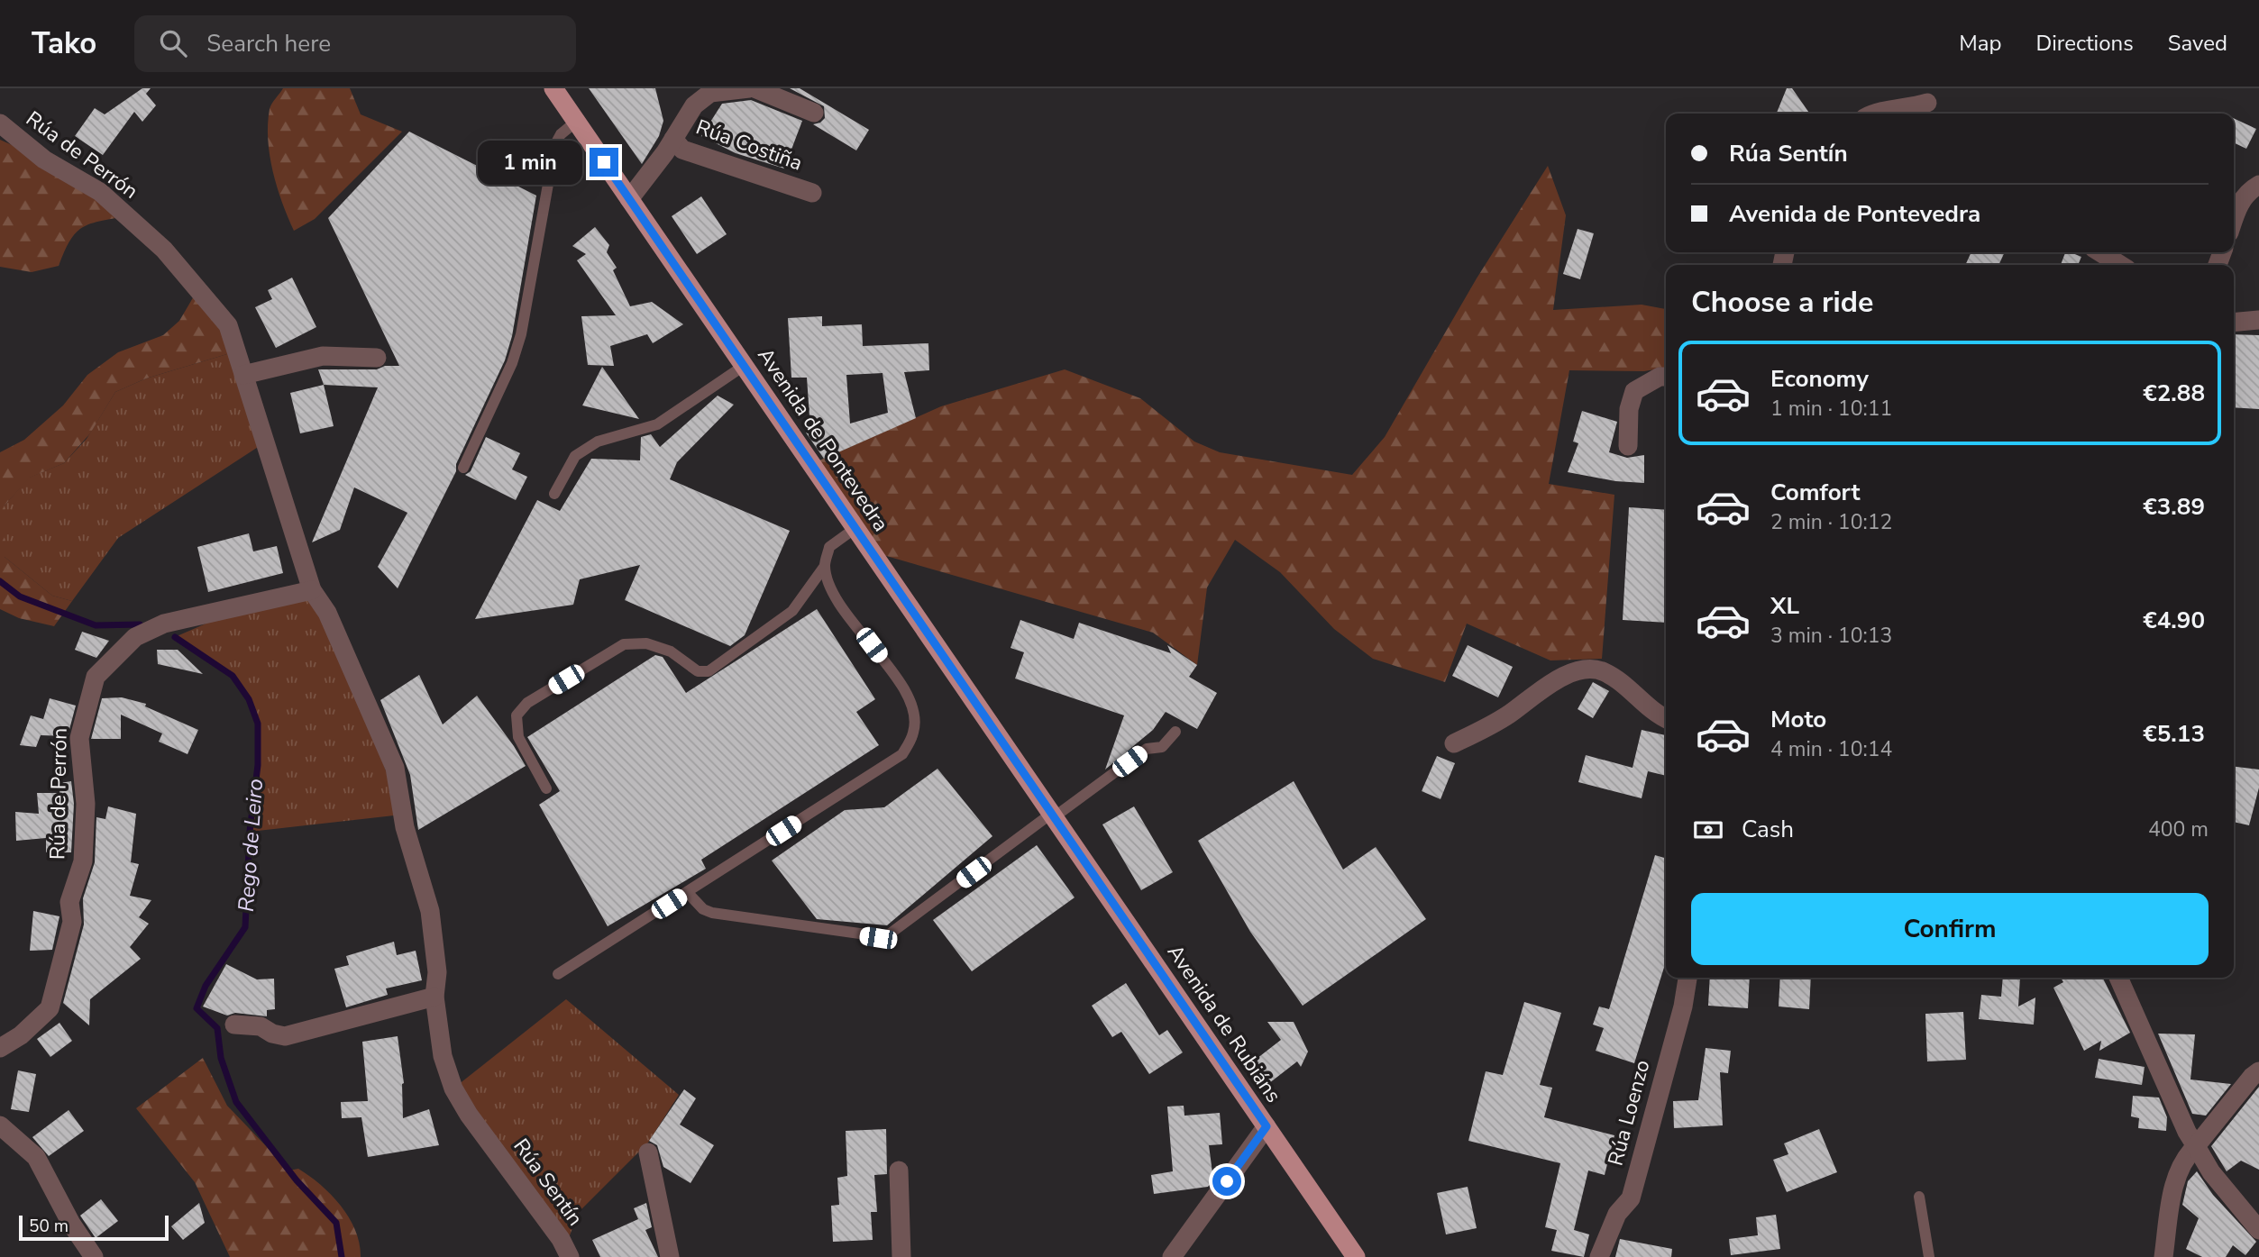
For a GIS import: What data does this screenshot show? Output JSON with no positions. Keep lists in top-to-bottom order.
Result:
{
  "streets": {
    "main road": ["Avenida de Pontevedra", "Avenida de Rubiáns"],
    "street": [
      "Rúa Costiña",
      "Rúa de Perrón",
      "Rúa Loenzo",
      "Rúa Sentín"
    ]
  },
  "crossings": [
    ["Rúa Costiña", "Avenida de Pontevedra"],
    ["Rúa de Perrón", "Rúa Sentín"],
    ["Avenida de Pontevedra", "Avenida de Rubiáns"]
  ],
  "water": ["Rego de Leiro"],
  "scale_bar": "50 m",
  "page": {
    "header": "Tako",
    "search": "Search here",
    "nav": ["Map", "Directions", "Saved"],
    "banner": ["Rúa Sentín", "Avenida de Pontevedra"],
    "bubble": "1 min",
    "heading": "Choose a ride",
    "list": [
      {
        "name": "Economy",
        "note": "1 min · 10:11",
        "value": "€2.88"
      },
      {
        "name": "Comfort",
        "note": "2 min · 10:12",
        "value": "€3.89"
      },
      {
        "name": "XL",
        "note": "3 min · 10:13",
        "value": "€4.90"
      },
      {
        "name": "Moto",
        "note": "4 min · 10:14",
        "value": "€5.13"
      }
    ],
    "pay": ["Cash", "400 m"],
    "buttons": "Confirm",
    "scale": "50 m"
  }
}
